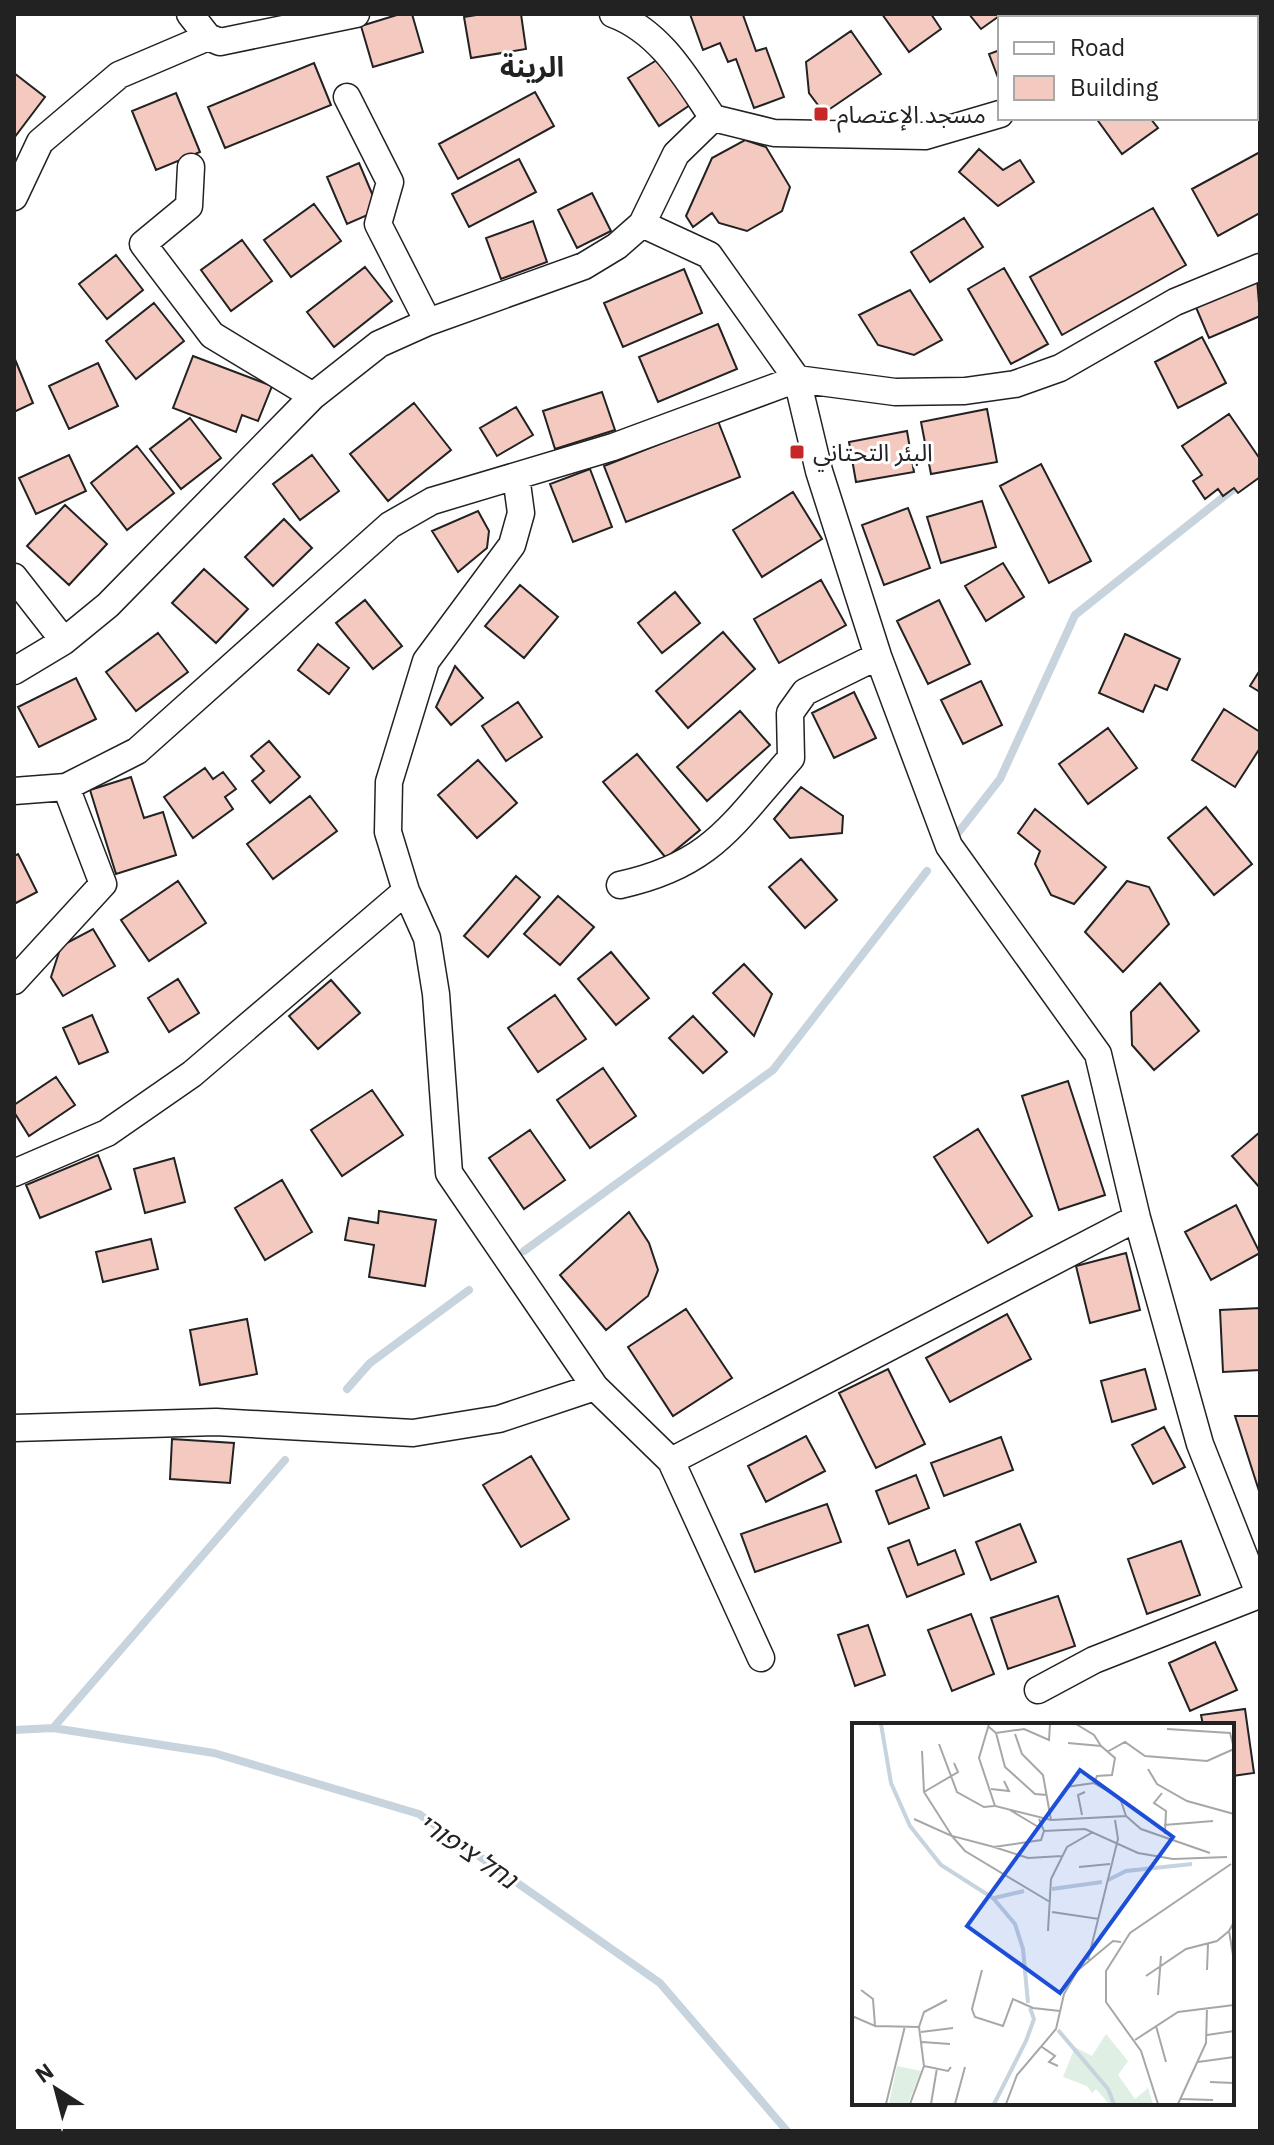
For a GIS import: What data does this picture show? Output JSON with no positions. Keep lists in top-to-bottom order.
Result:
{
  "districts": ["الرينة"],
  "water": ["נחל ציפורי"],
  "places": {
    "transit": ["مسجد الإعتصام", "البئر التحتاني"]
  },
  "legend": ["Road", "Building"],
  "north": "top left"
}
